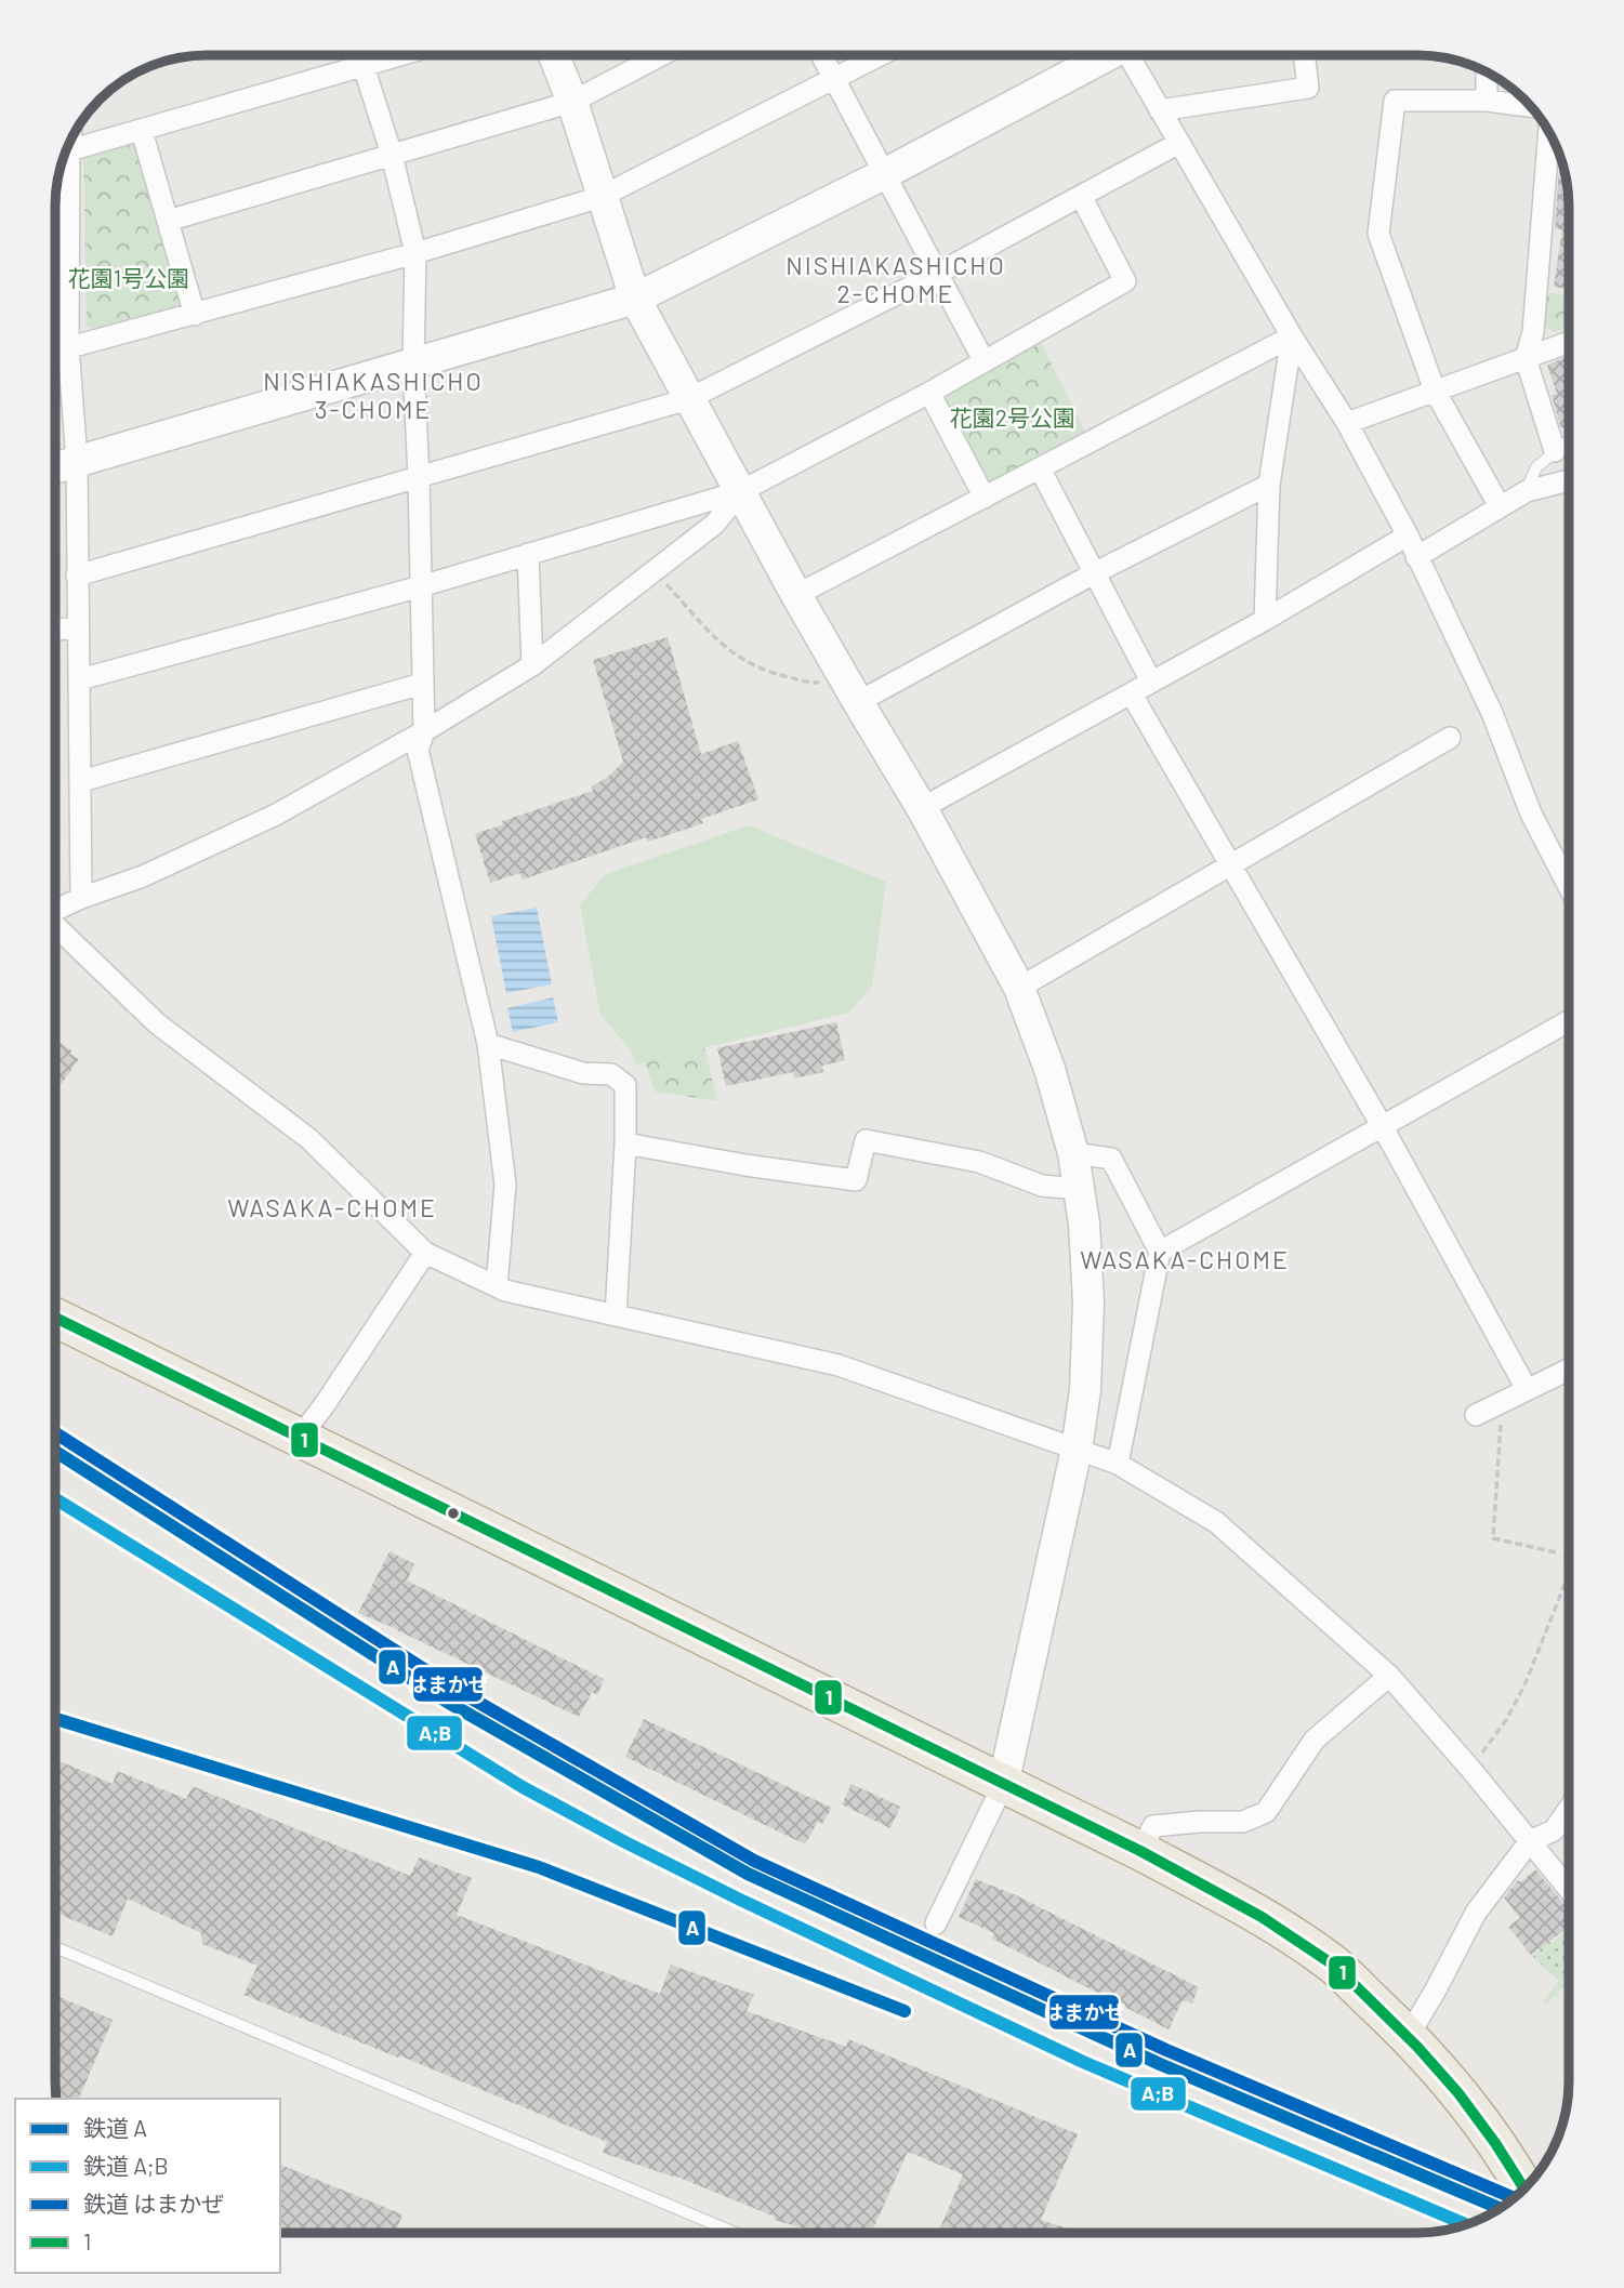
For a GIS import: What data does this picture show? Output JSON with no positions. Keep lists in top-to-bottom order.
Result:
{
  "districts": [
    "NISHIAKASHICHO 2-CHOME",
    "NISHIAKASHICHO 3-CHOME",
    "WASAKA-CHOME",
    "WASAKA-CHOME"
  ],
  "parks": ["花園1号公園", "花園2号公園"],
  "lines": [
    "transit line 1",
    "rail line はまかぜ",
    "rail line A",
    "rail line A;B"
  ],
  "legend": [
    "鉄道 A",
    "鉄道 A;B",
    "鉄道 はまかぜ",
    "1"
  ]
}
